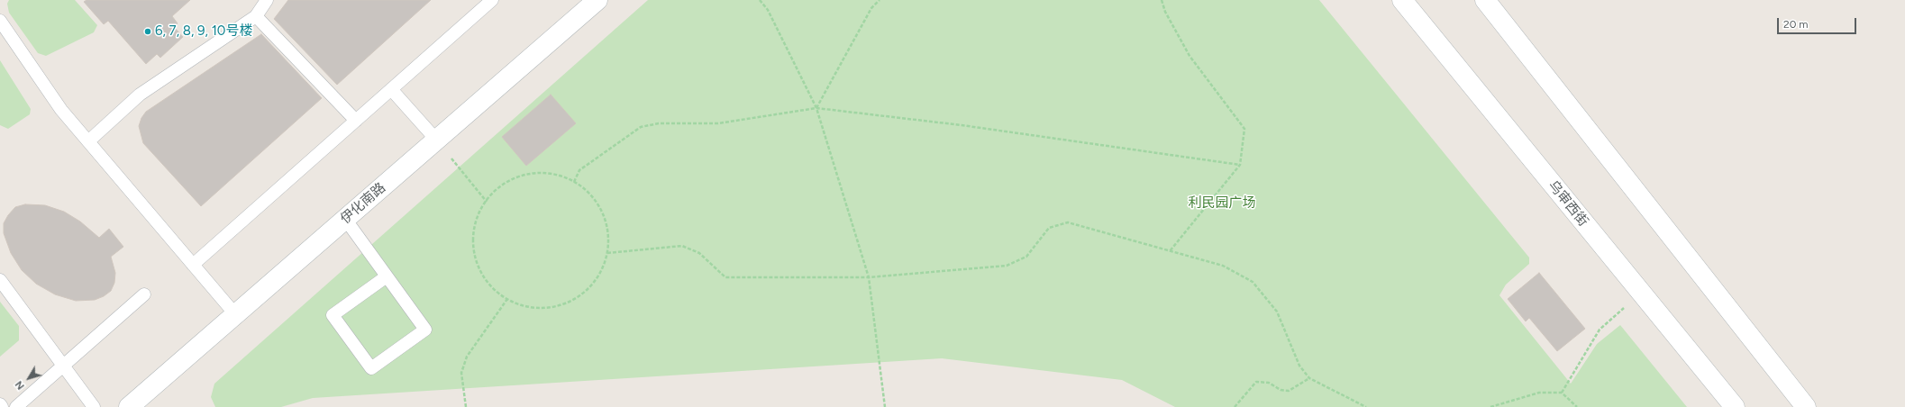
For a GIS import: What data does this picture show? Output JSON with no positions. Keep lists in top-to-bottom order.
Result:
{
  "streets": {
    "main road": ["伊化南路", "乌审西街"]
  },
  "parks": ["利民园广场"],
  "places": ["6, 7, 8, 9, 10号楼"],
  "scale_bar": "20 m",
  "north": "bottom left"
}
